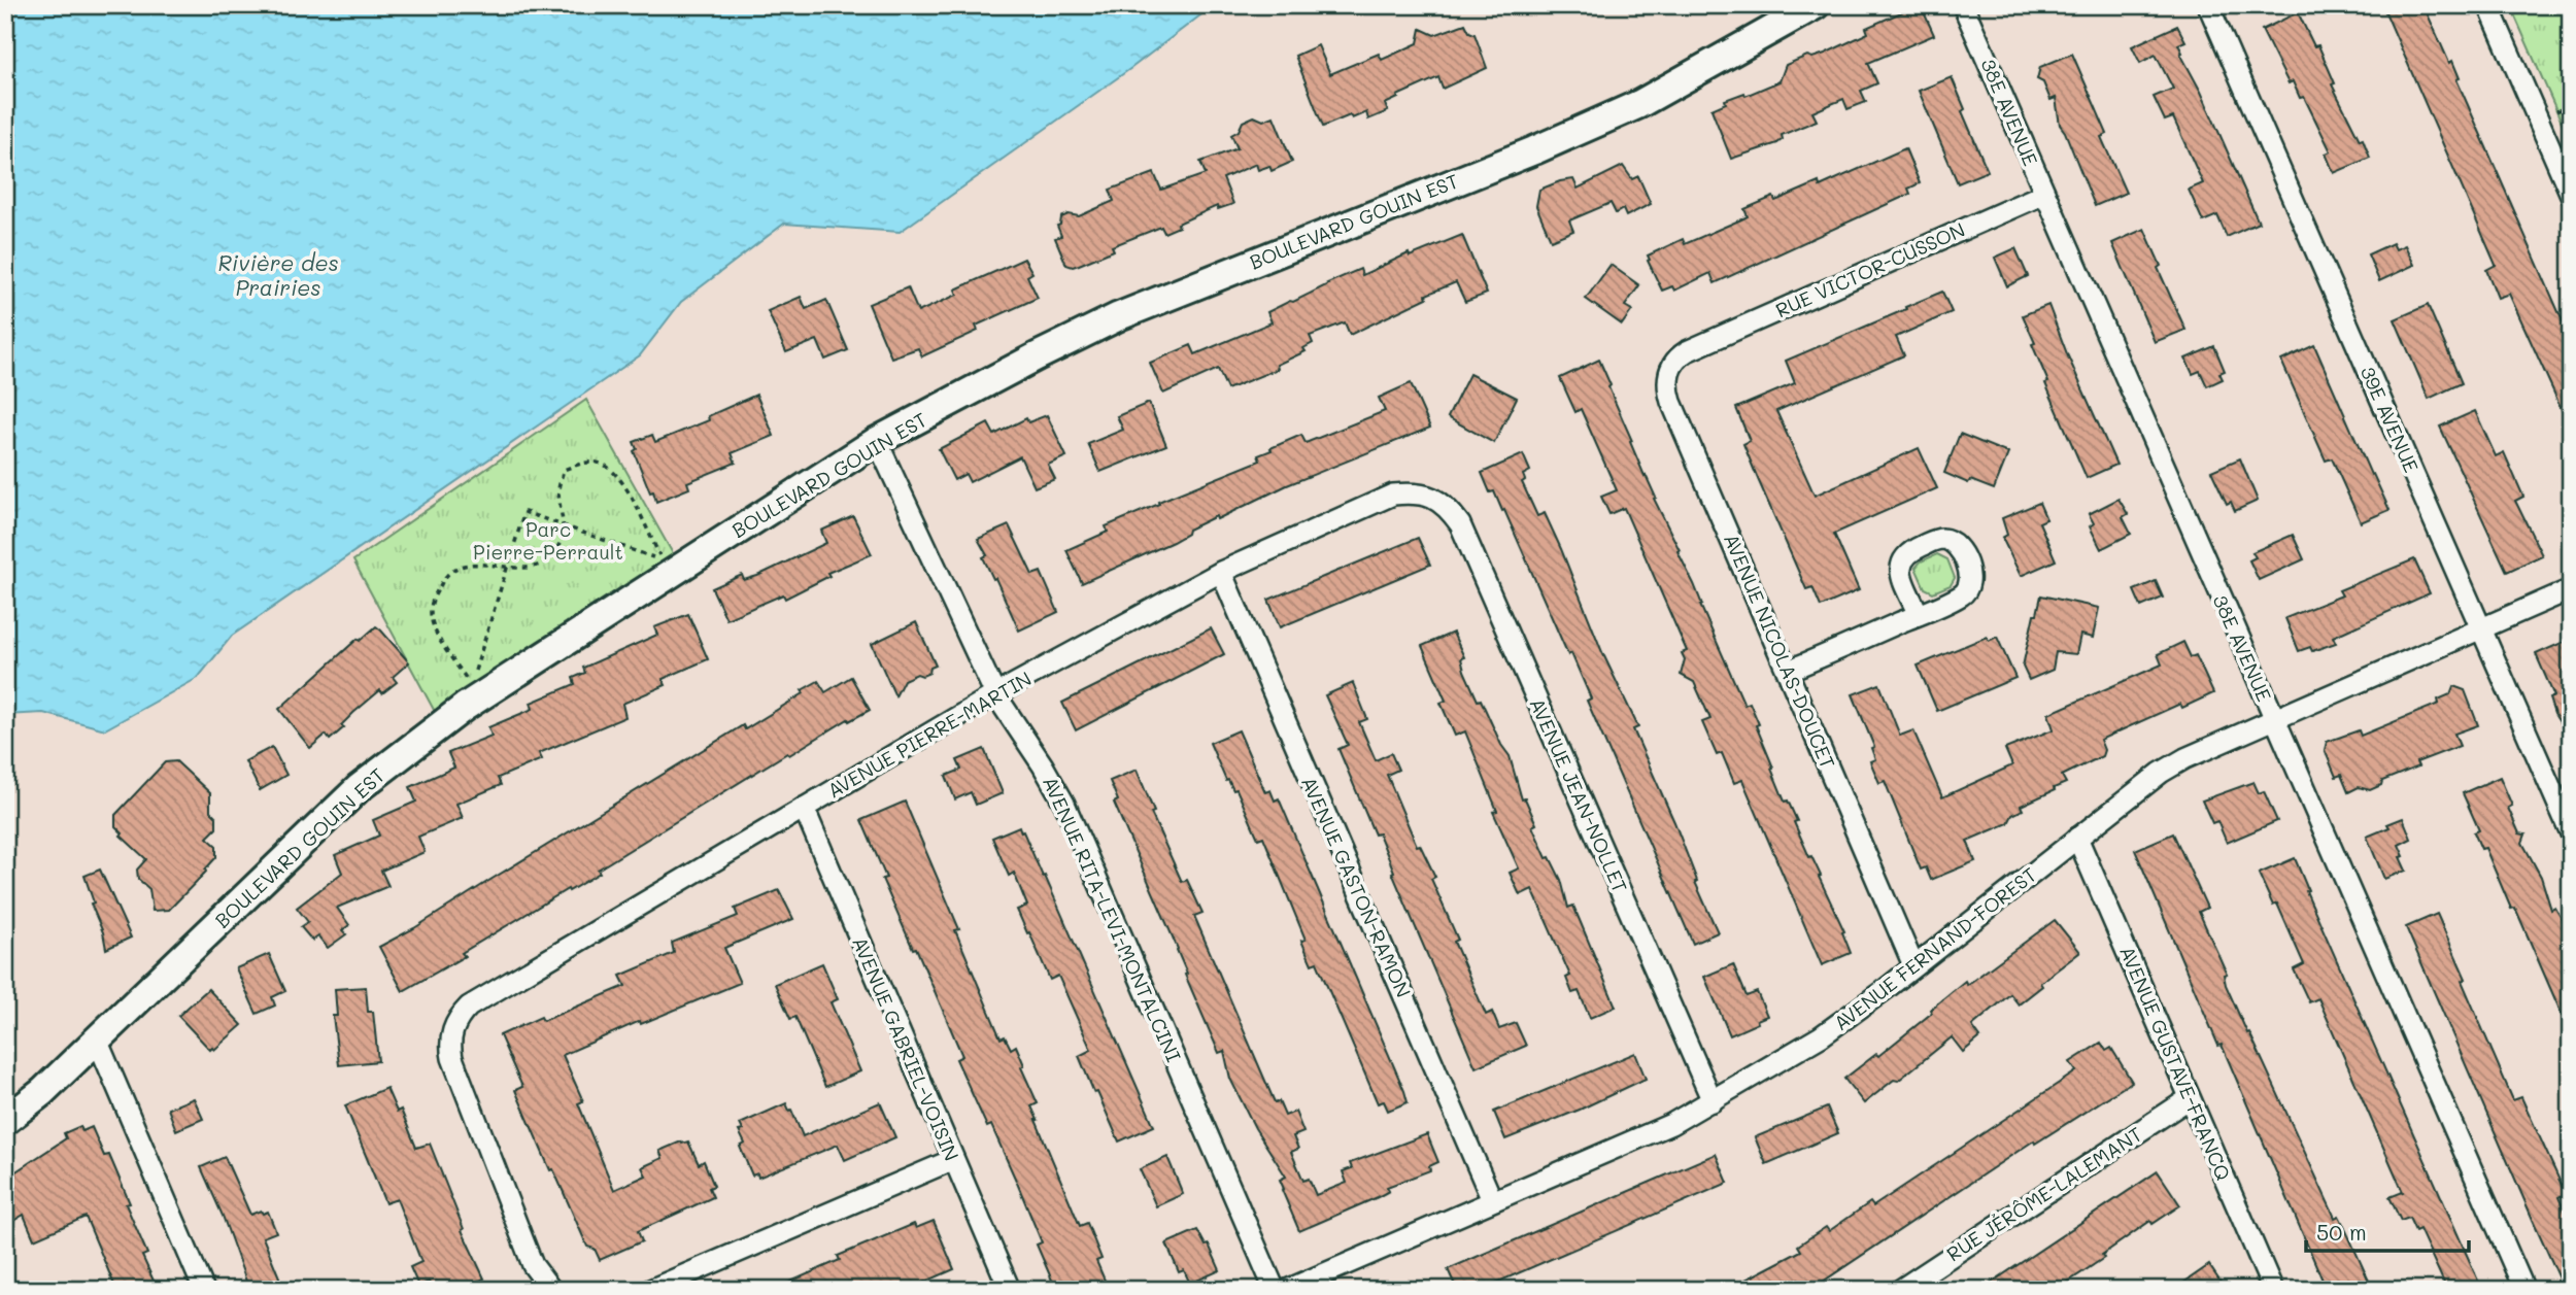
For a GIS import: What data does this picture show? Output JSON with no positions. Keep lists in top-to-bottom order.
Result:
{
  "streets": {
    "street": [
      "38E AVENUE",
      "BOULEVARD GOUIN EST",
      "RUE VICTOR-CUSSON",
      "39E AVENUE",
      "AVENUE NICOLAS-DOUCET",
      "AVENUE PIERRE-MARTIN",
      "AVENUE JEAN-NOLLET",
      "AVENUE GASTON-RAMON",
      "AVENUE RITA-LEVI-MONTALCINI",
      "AVENUE FERNAND-FOREST",
      "AVENUE GABRIEL-VOISIN",
      "AVENUE GUSTAVE-FRANCQ",
      "RUE JÉRÔME-LALEMANT"
    ]
  },
  "crossings": [
    ["38E AVENUE", "RUE VICTOR-CUSSON"],
    ["38E AVENUE", "AVENUE FERNAND-FOREST"],
    ["BOULEVARD GOUIN EST", "AVENUE RITA-LEVI-MONTALCINI"],
    ["RUE VICTOR-CUSSON", "AVENUE NICOLAS-DOUCET"],
    ["39E AVENUE", "AVENUE FERNAND-FOREST"],
    ["AVENUE NICOLAS-DOUCET", "AVENUE FERNAND-FOREST"],
    ["AVENUE PIERRE-MARTIN", "AVENUE JEAN-NOLLET"],
    ["AVENUE PIERRE-MARTIN", "AVENUE GASTON-RAMON"],
    ["AVENUE PIERRE-MARTIN", "AVENUE RITA-LEVI-MONTALCINI"],
    ["AVENUE PIERRE-MARTIN", "AVENUE GABRIEL-VOISIN"],
    ["AVENUE JEAN-NOLLET", "AVENUE FERNAND-FOREST"],
    ["AVENUE GASTON-RAMON", "AVENUE FERNAND-FOREST"],
    ["AVENUE FERNAND-FOREST", "AVENUE GUSTAVE-FRANCQ"],
    ["AVENUE GUSTAVE-FRANCQ", "RUE JÉRÔME-LALEMANT"]
  ],
  "water": ["Rivière des Prairies"],
  "parks": ["Parc Pierre-Perrault"],
  "scale_bar": "50 m"
}
